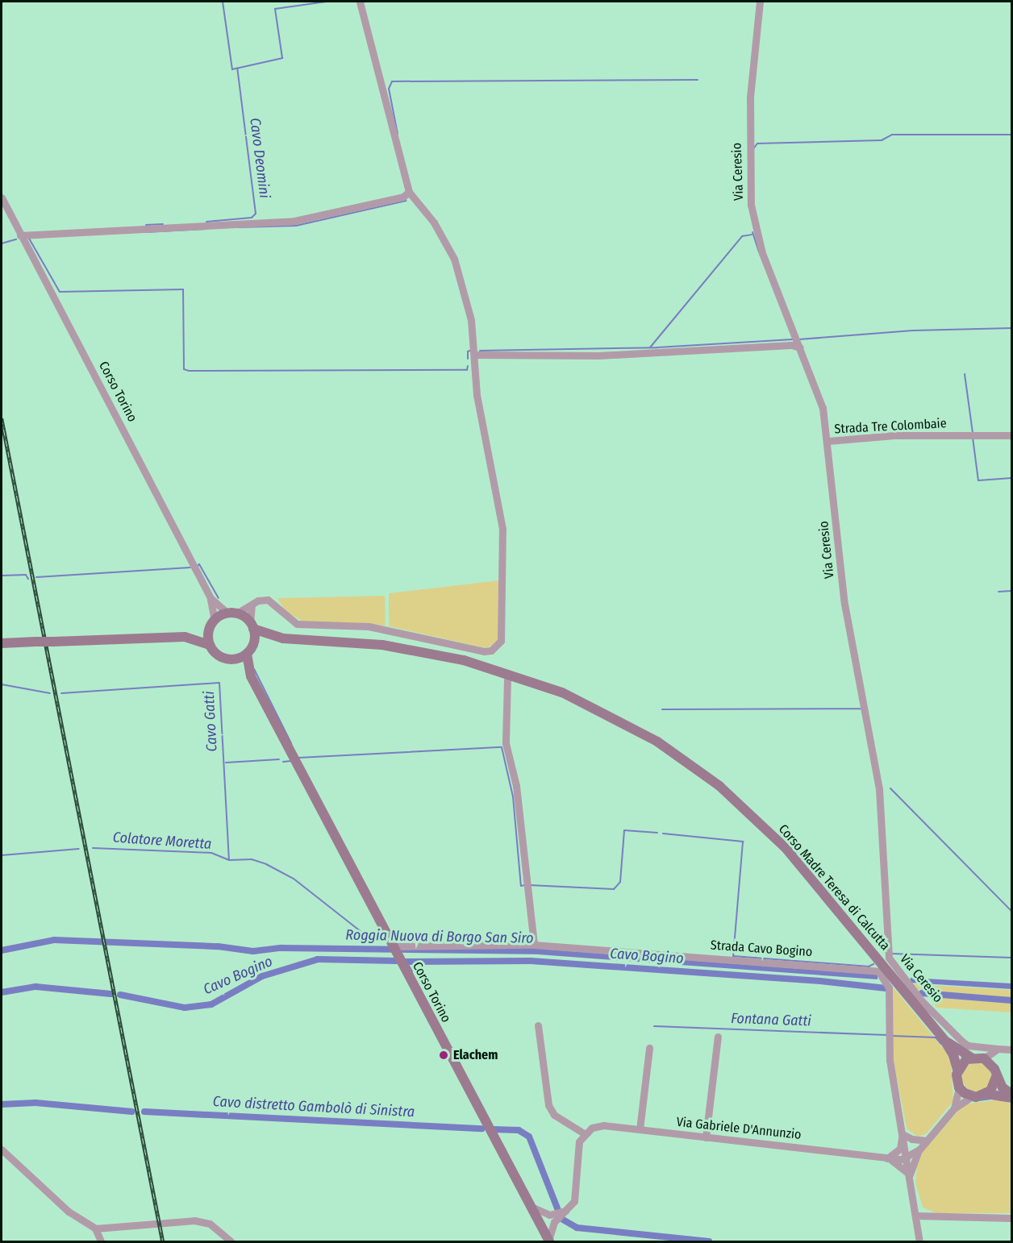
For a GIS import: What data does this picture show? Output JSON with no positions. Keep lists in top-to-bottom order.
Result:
{
  "streets": {
    "main road": ["Corso Torino", "Corso Madre Teresa di Calcutta"],
    "street": [
      "Via Ceresio",
      "Strada Tre Colombaie",
      "Strada Cavo Bogino",
      "Via Gabriele D'Annunzio"
    ]
  },
  "crossings": [
    ["Via Ceresio", "Strada Tre Colombaie"],
    ["Corso Torino", "Strada Cavo Bogino"],
    ["Strada Cavo Bogino", "Via Gabriele D'Annunzio"]
  ],
  "water": [
    "Cavo Deomini",
    "Cavo Gatti",
    "Colatore Moretta",
    "Roggia Nuova di Borgo San Siro",
    "Cavo Bogino",
    "Fontana Gatti",
    "Cavo distretto Gambolò di Sinistra"
  ],
  "places": ["Elachem"]
}
